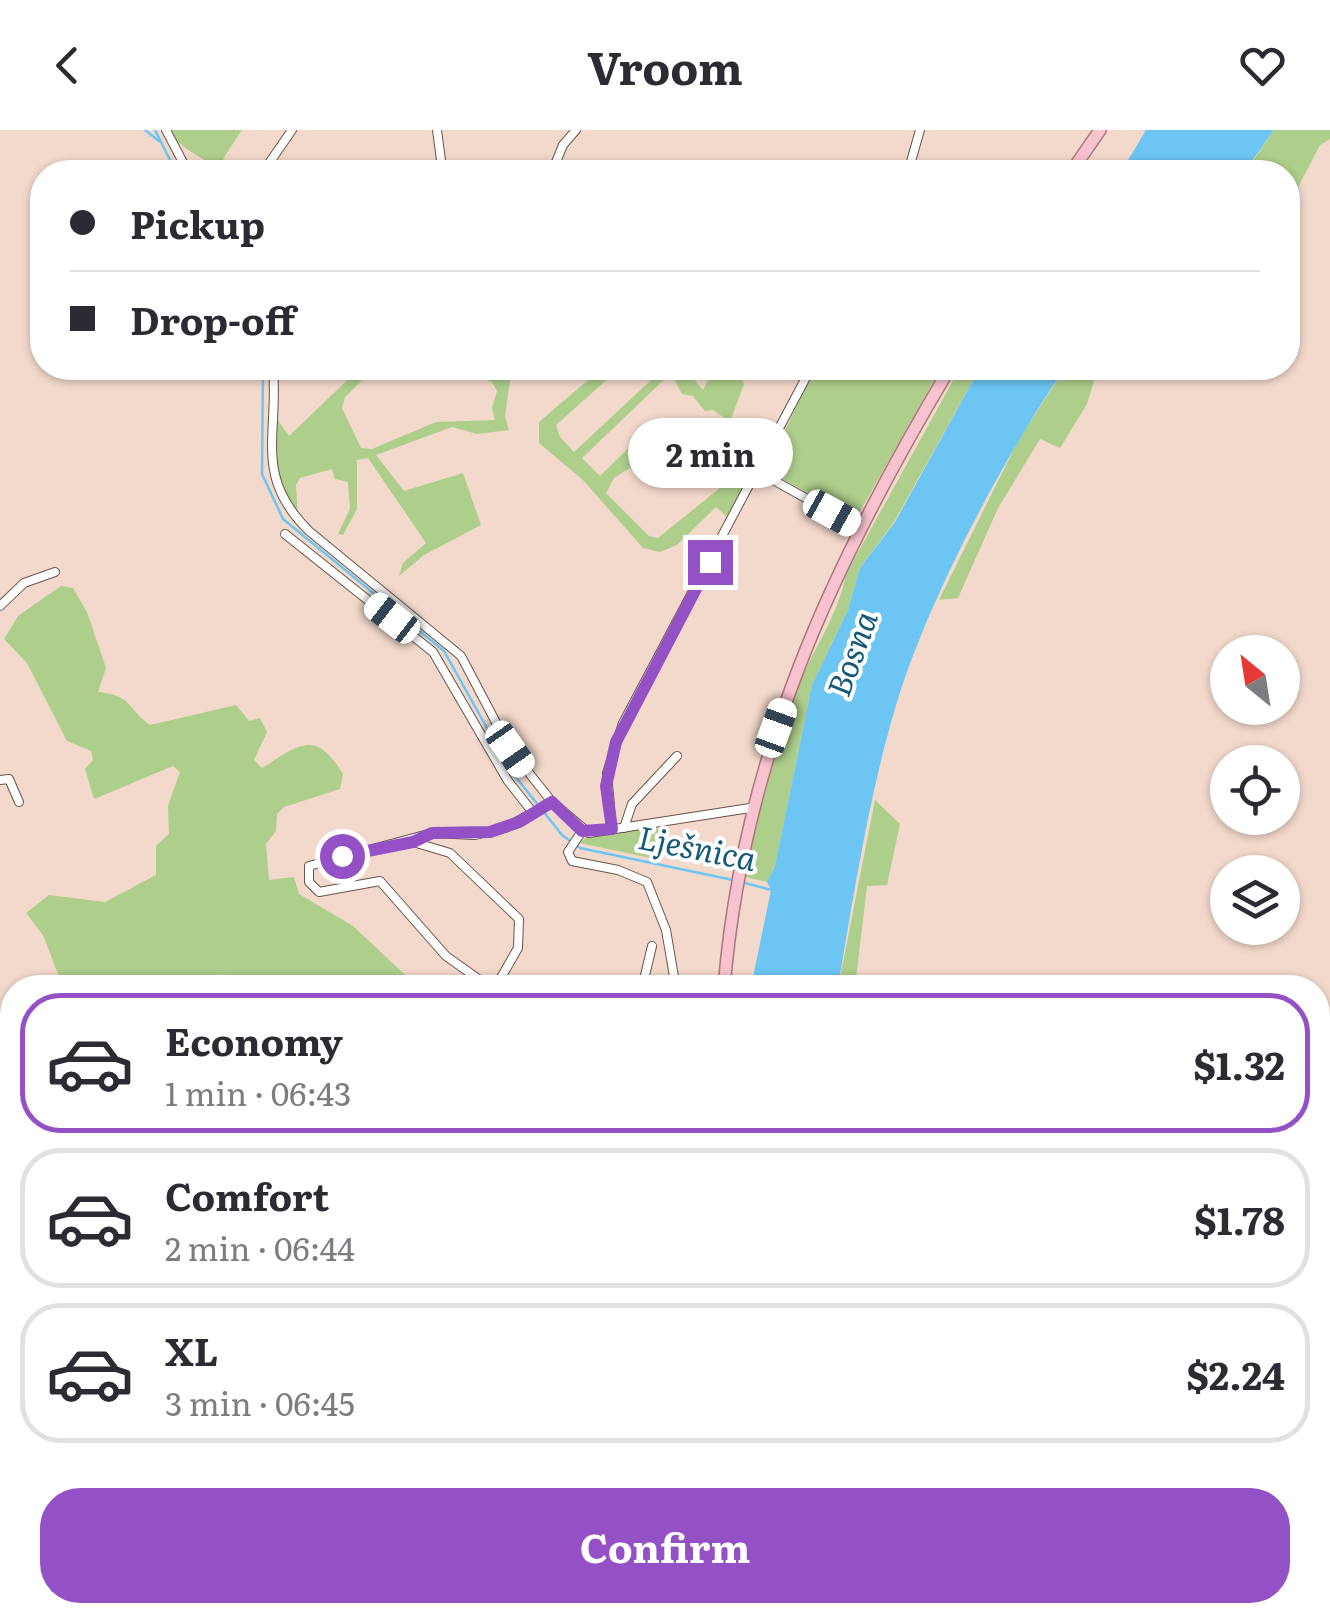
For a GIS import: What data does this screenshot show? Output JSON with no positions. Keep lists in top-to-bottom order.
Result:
{
  "water": ["Bosna", "Lješnica"],
  "north": "top left",
  "page": {
    "header": "Vroom",
    "banner": ["Pickup", "Drop-off"],
    "bubble": "2 min",
    "list": [
      {
        "name": "Economy",
        "note": "1 min · 06:43",
        "value": "$1.32"
      },
      {
        "name": "Comfort",
        "note": "2 min · 06:44",
        "value": "$1.78"
      },
      {
        "name": "XL",
        "note": "3 min · 06:45",
        "value": "$2.24"
      }
    ],
    "buttons": "Confirm"
  }
}
